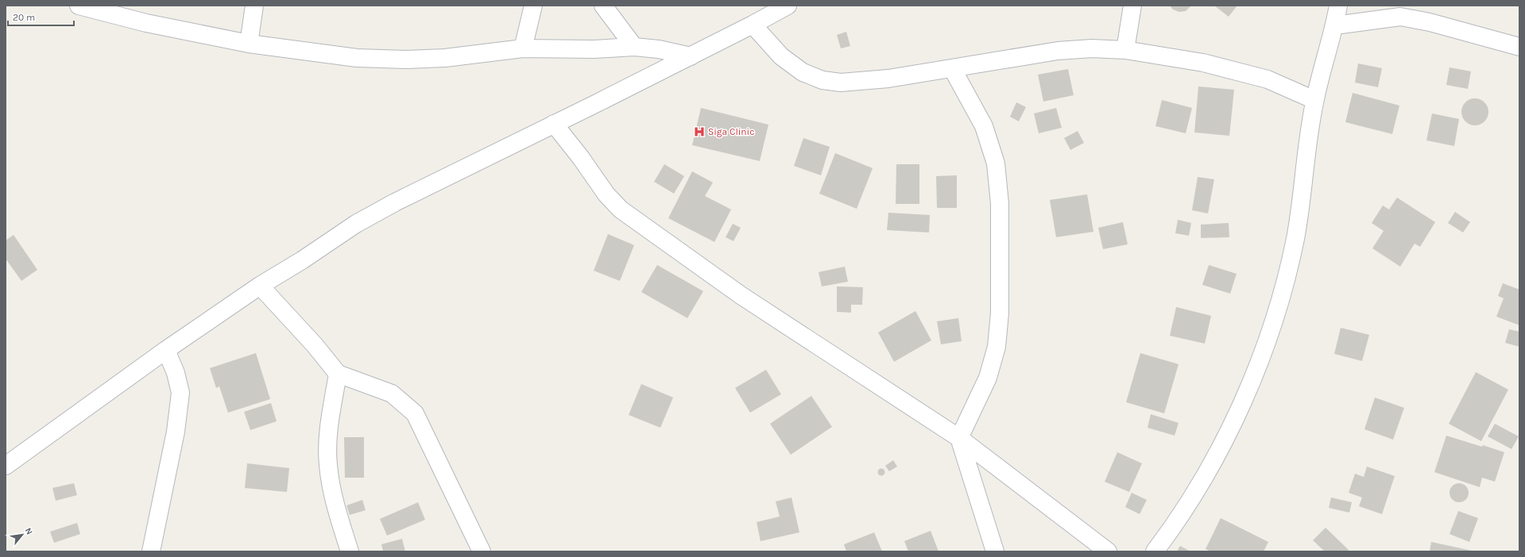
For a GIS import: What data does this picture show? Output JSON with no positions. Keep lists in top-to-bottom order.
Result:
{
  "places": {
    "hospital": ["Siga Clinic"]
  },
  "scale_bar": "20 m",
  "north": "top right"
}
